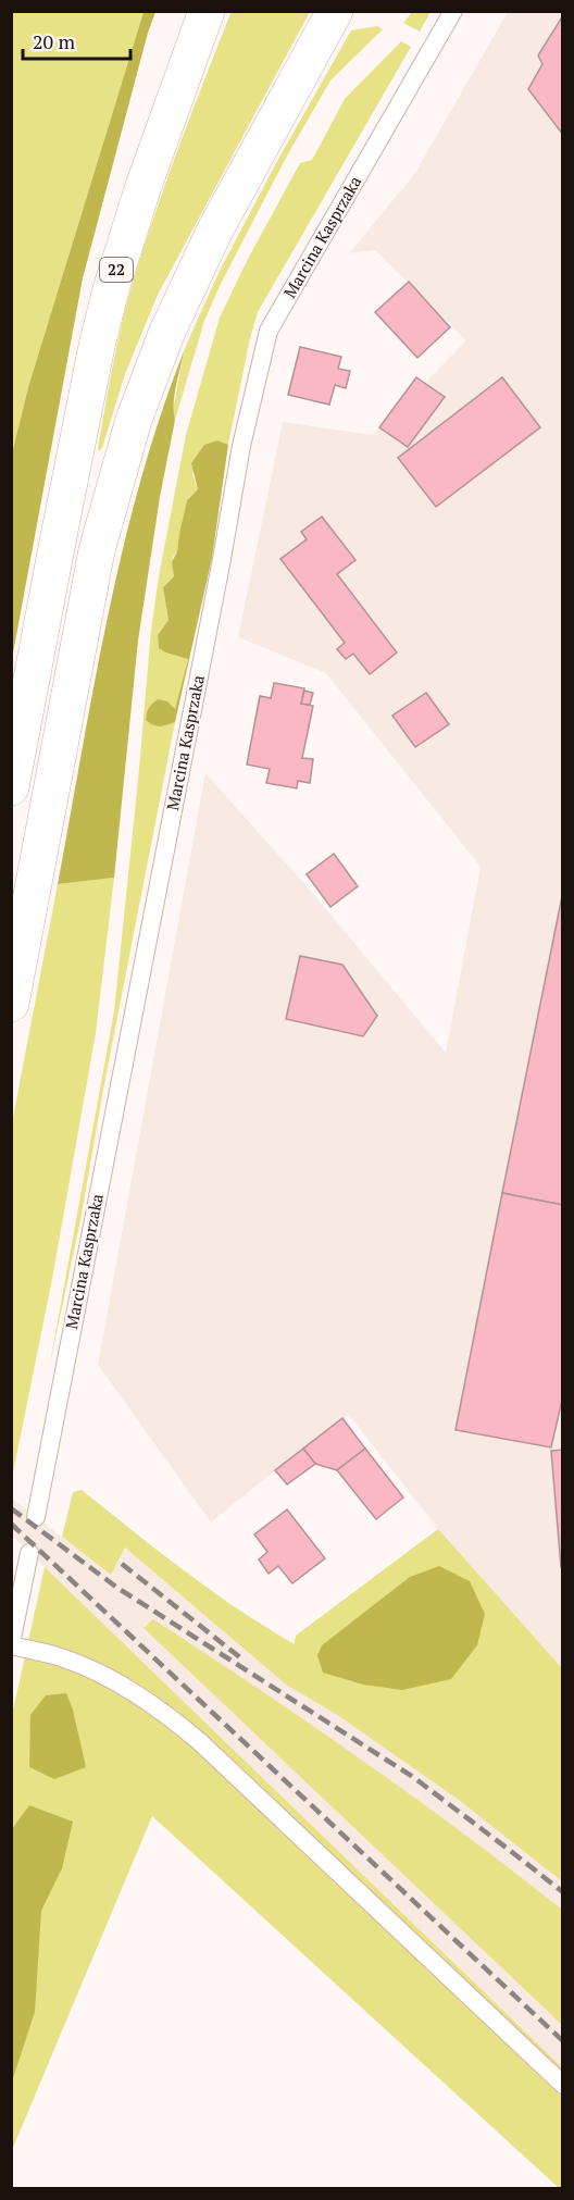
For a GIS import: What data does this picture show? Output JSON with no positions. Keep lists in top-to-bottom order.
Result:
{
  "streets": {
    "main road": ["22"],
    "lane": ["Marcina Kasprzaka"]
  },
  "scale_bar": "20 m"
}
